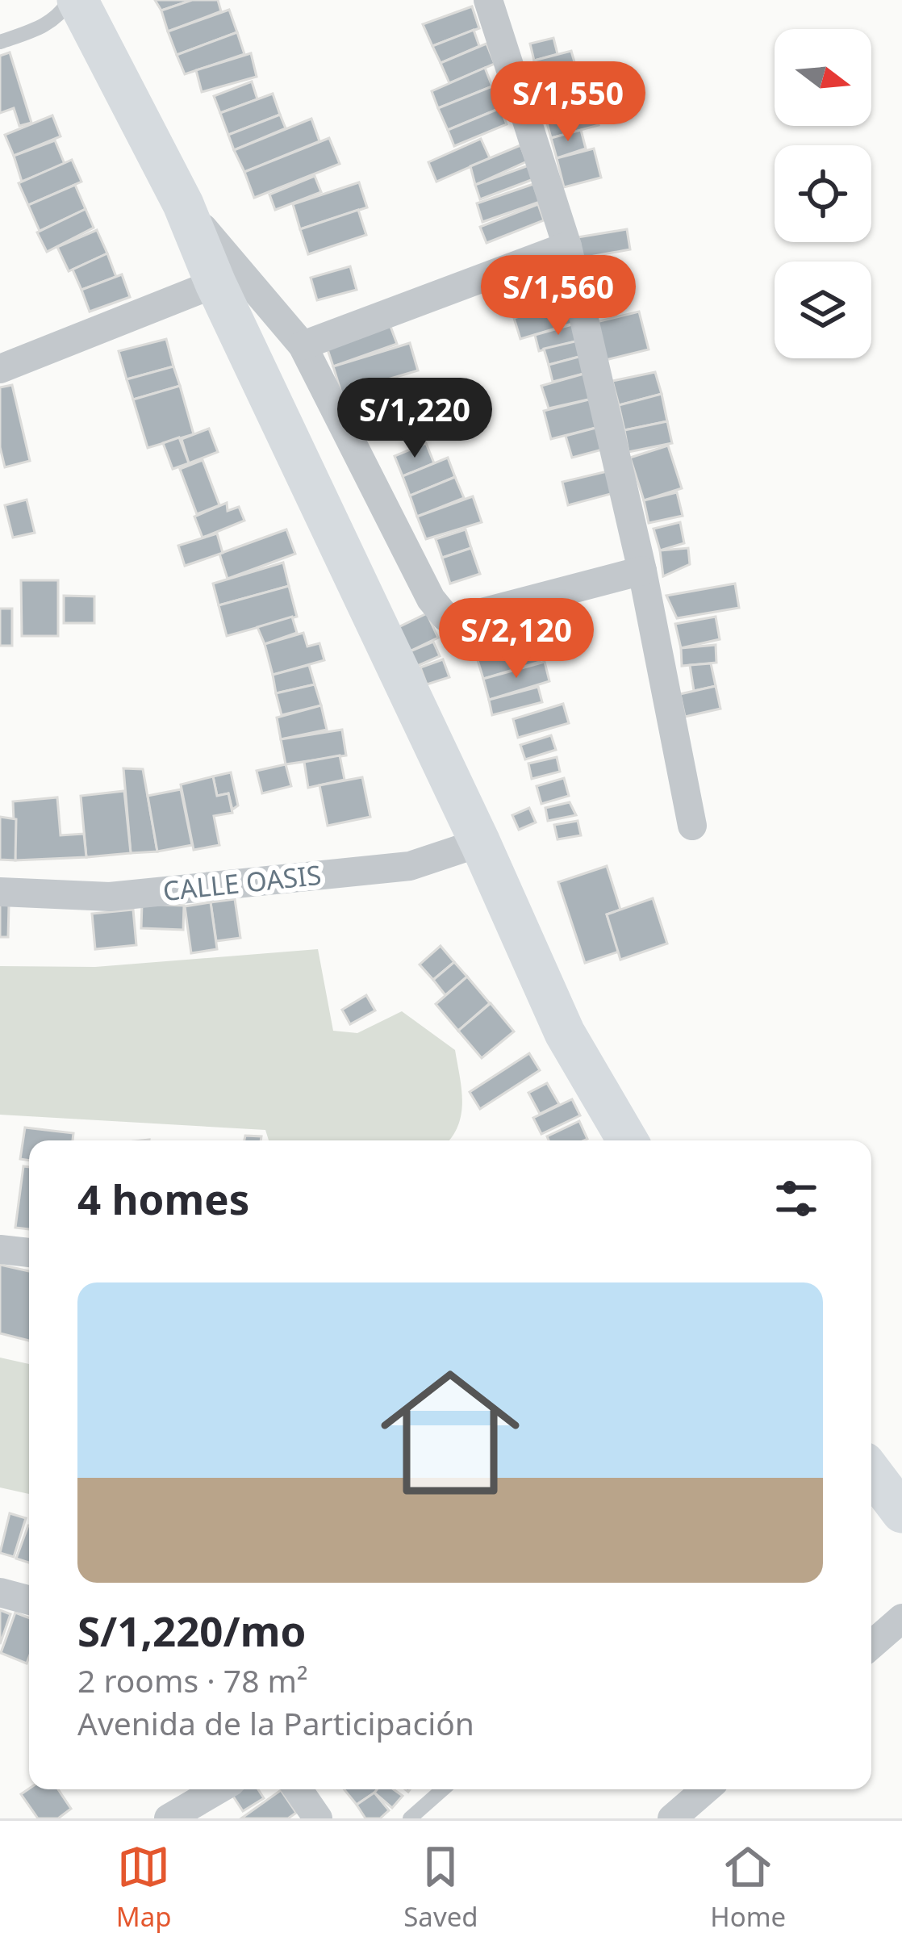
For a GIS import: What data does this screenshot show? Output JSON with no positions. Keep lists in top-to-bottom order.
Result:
{
  "streets": {
    "street": ["CALLE OASIS"]
  },
  "north": "right",
  "page": {
    "price": [
      "S/1,550",
      "S/1,560",
      "S/1,220",
      "S/2,120"
    ],
    "heading": "4 homes",
    "list": [
      {
        "name": "S/1,220/mo",
        "note": "2 rooms · 78 m² · Avenida de la Participación"
      }
    ],
    "tabs": ["Map", "Saved", "Home"]
  }
}
